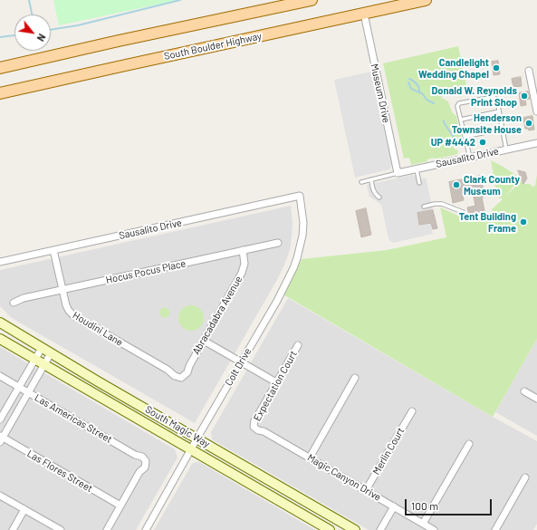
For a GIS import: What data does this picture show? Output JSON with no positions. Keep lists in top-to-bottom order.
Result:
{
  "streets": {
    "main road": ["South Boulder Highway"],
    "street": [
      "Museum Drive",
      "Sausalito Drive",
      "Hocus Pocus Place",
      "Abracadabra Avenue",
      "Houdini Lane",
      "Colt Drive",
      "Expectation Court",
      "Las Americas Street",
      "South Magic Way",
      "Merlin Court",
      "Las Flores Street",
      "Magic Canyon Drive"
    ]
  },
  "crossings": [
    ["South Boulder Highway", "Museum Drive"],
    ["Museum Drive", "Sausalito Drive"],
    ["Sausalito Drive", "Houdini Lane"],
    ["Sausalito Drive", "Colt Drive"],
    ["Hocus Pocus Place", "Abracadabra Avenue"],
    ["Hocus Pocus Place", "Houdini Lane"],
    ["Abracadabra Avenue", "Houdini Lane"],
    ["Colt Drive", "South Magic Way"],
    ["Expectation Court", "Magic Canyon Drive"],
    ["Las Americas Street", "Las Flores Street"],
    ["Merlin Court", "Magic Canyon Drive"]
  ],
  "places": [
    "Candlelight Wedding Chapel",
    "Donald W. Reynolds Print Shop",
    "Henderson Townsite House",
    "UP #4442",
    "Clark County Museum",
    "Tent Building Frame"
  ],
  "scale_bar": "100 m",
  "north": "bottom right"
}
